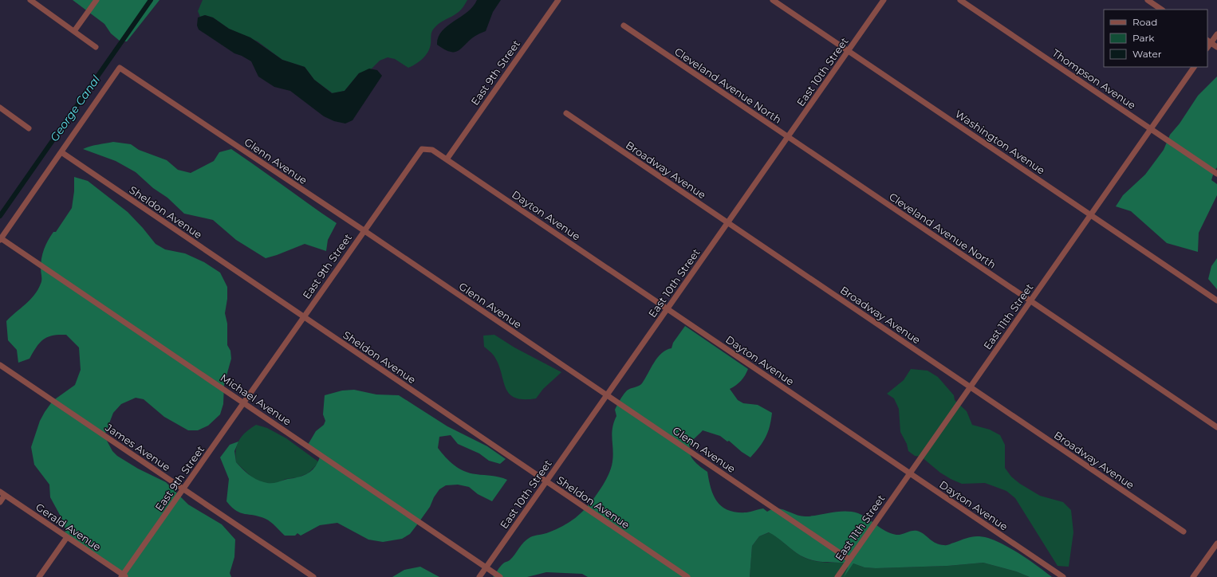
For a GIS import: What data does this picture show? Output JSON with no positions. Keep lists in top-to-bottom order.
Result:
{
  "streets": {
    "street": [
      "East 10th Street",
      "East 9th Street",
      "Thompson Avenue",
      "Cleveland Avenue North",
      "Washington Avenue",
      "Glenn Avenue",
      "Broadway Avenue",
      "Sheldon Avenue",
      "Dayton Avenue",
      "East 11th Street",
      "Michael Avenue",
      "James Avenue",
      "Gerald Avenue"
    ]
  },
  "crossings": [
    ["East 10th Street", "Cleveland Avenue North"],
    ["East 10th Street", "Washington Avenue"],
    ["East 10th Street", "Glenn Avenue"],
    ["East 10th Street", "Broadway Avenue"],
    ["East 10th Street", "Sheldon Avenue"],
    ["East 10th Street", "Dayton Avenue"],
    ["East 10th Street", "Michael Avenue"],
    ["East 9th Street", "Glenn Avenue"],
    ["East 9th Street", "Sheldon Avenue"],
    ["East 9th Street", "Dayton Avenue"],
    ["East 9th Street", "Michael Avenue"],
    ["East 9th Street", "James Avenue"],
    ["East 9th Street", "Gerald Avenue"],
    ["Thompson Avenue", "East 11th Street"],
    ["Cleveland Avenue North", "East 11th Street"],
    ["Washington Avenue", "East 11th Street"],
    ["Glenn Avenue", "Sheldon Avenue"],
    ["Glenn Avenue", "East 11th Street"],
    ["Broadway Avenue", "East 11th Street"],
    ["Dayton Avenue", "East 11th Street"]
  ],
  "water": ["George Canal"],
  "legend": ["Road", "Park", "Water"]
}
